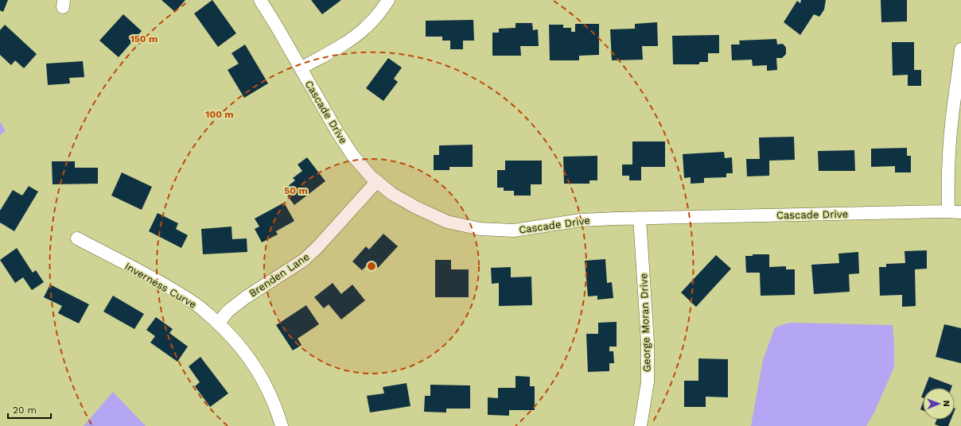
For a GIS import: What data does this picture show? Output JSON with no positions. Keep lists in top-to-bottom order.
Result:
{
  "streets": {
    "street": [
      "Cascade Drive",
      "Brenden Lane",
      "Inverness Curve",
      "George Moran Drive"
    ]
  },
  "crossings": [
    ["Cascade Drive", "Brenden Lane"],
    ["Cascade Drive", "George Moran Drive"],
    ["Brenden Lane", "Inverness Curve"]
  ],
  "scale_bar": "20 m",
  "north": "right",
  "rings": ["150 m", "100 m", "50 m"]
}
